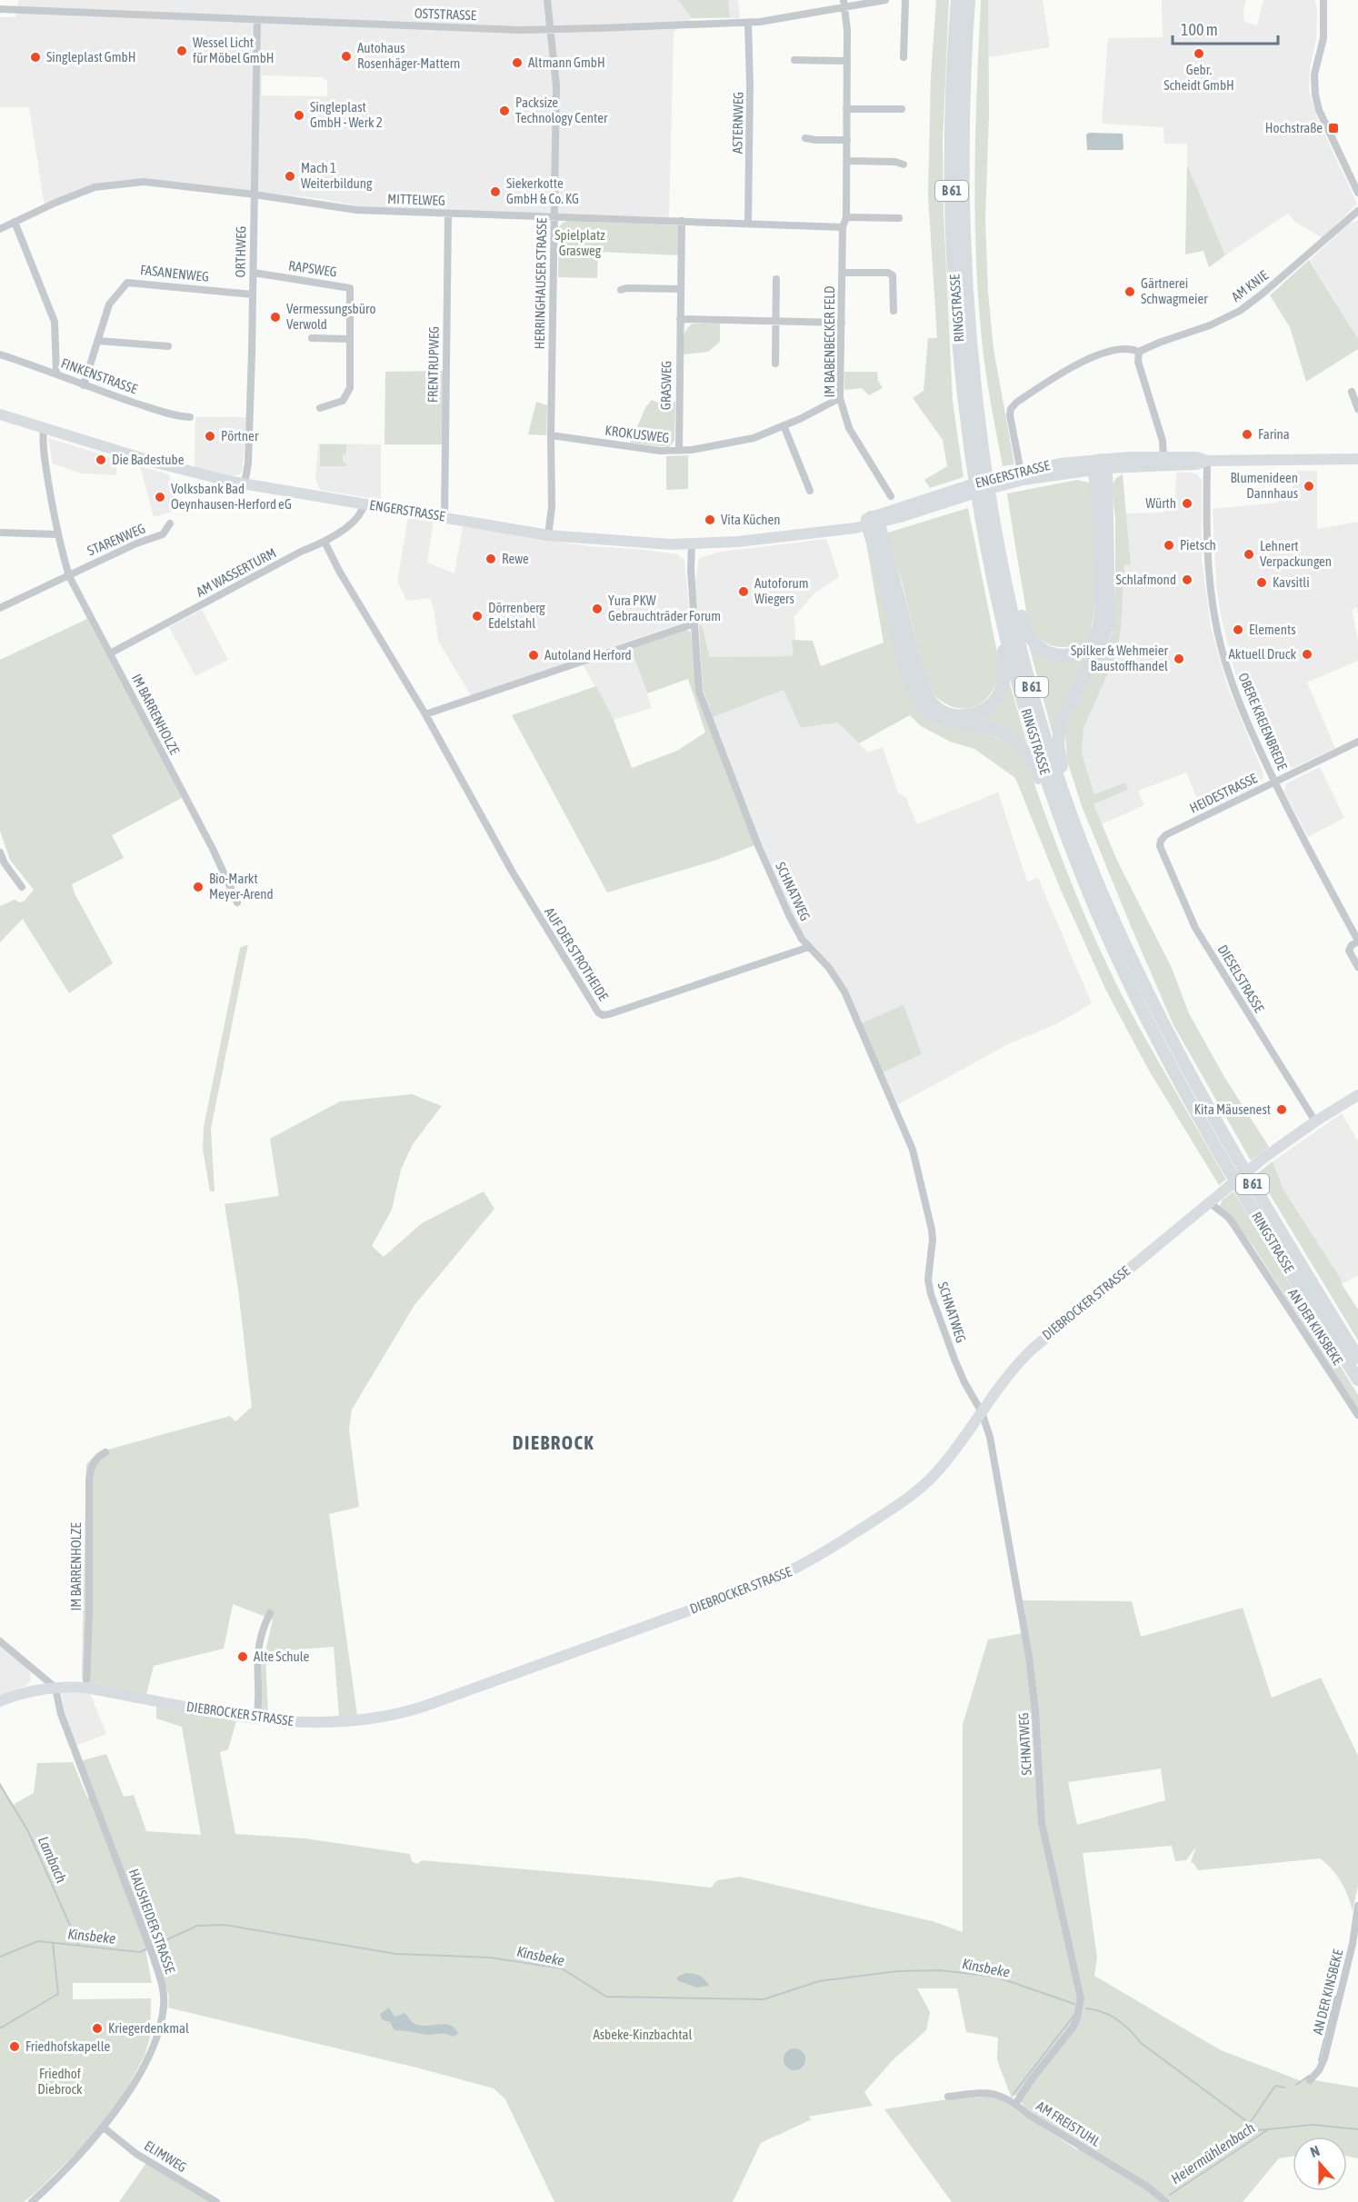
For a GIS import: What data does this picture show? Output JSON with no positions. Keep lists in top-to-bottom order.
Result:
{
  "streets": {
    "highway": ["B 61", "RINGSTRASSE"],
    "main road": ["ENGERSTRASSE", "DIEBROCKER STRASSE"],
    "street": [
      "OSTSTRASSE",
      "ASTERNWEG",
      "MITTELWEG",
      "ORTHWEG",
      "RAPSWEG",
      "FASANENWEG",
      "HERRINGHAUSER STRASSE",
      "AM KNIE",
      "IM BABENBECKER FELD",
      "FRENTRUPWEG",
      "FINKENSTRASSE",
      "GRASWEG",
      "KROKUSWEG",
      "STARENWEG",
      "AM WASSERTURM",
      "IM BARRENHOLZE",
      "OBERE KREIENBREDE",
      "HEIDESTRASSE",
      "SCHNATWEG",
      "AUF DER STROTHEIDE",
      "DIESELSTRASSE",
      "AN DER KINSBEKE",
      "HAUSHEIDER STRASSE",
      "AM FREISTUHL",
      "ELIMWEG"
    ]
  },
  "crossings": [
    ["OSTSTRASSE", "ASTERNWEG"],
    ["OSTSTRASSE", "ORTHWEG"],
    ["OSTSTRASSE", "HERRINGHAUSER STRASSE"],
    ["OSTSTRASSE", "IM BABENBECKER FELD"],
    ["ASTERNWEG", "MITTELWEG"],
    ["MITTELWEG", "ORTHWEG"],
    ["MITTELWEG", "HERRINGHAUSER STRASSE"],
    ["MITTELWEG", "IM BABENBECKER FELD"],
    ["MITTELWEG", "FRENTRUPWEG"],
    ["MITTELWEG", "GRASWEG"],
    ["ORTHWEG", "RAPSWEG"],
    ["ORTHWEG", "FASANENWEG"],
    ["ORTHWEG", "ENGERSTRASSE"],
    ["HERRINGHAUSER STRASSE", "KROKUSWEG"],
    ["HERRINGHAUSER STRASSE", "ENGERSTRASSE"],
    ["AM KNIE", "ENGERSTRASSE"],
    ["IM BABENBECKER FELD", "KROKUSWEG"],
    ["FRENTRUPWEG", "ENGERSTRASSE"],
    ["GRASWEG", "KROKUSWEG"],
    ["ENGERSTRASSE", "AM WASSERTURM"],
    ["ENGERSTRASSE", "IM BARRENHOLZE"],
    ["ENGERSTRASSE", "OBERE KREIENBREDE"],
    ["ENGERSTRASSE", "SCHNATWEG"],
    ["STARENWEG", "IM BARRENHOLZE"],
    ["AM WASSERTURM", "IM BARRENHOLZE"],
    ["AM WASSERTURM", "AUF DER STROTHEIDE"],
    ["IM BARRENHOLZE", "DIEBROCKER STRASSE"],
    ["OBERE KREIENBREDE", "HEIDESTRASSE"],
    ["HEIDESTRASSE", "DIESELSTRASSE"],
    ["SCHNATWEG", "AUF DER STROTHEIDE"],
    ["SCHNATWEG", "DIEBROCKER STRASSE"],
    ["SCHNATWEG", "AM FREISTUHL"],
    ["DIESELSTRASSE", "DIEBROCKER STRASSE"],
    ["DIEBROCKER STRASSE", "AN DER KINSBEKE"],
    ["DIEBROCKER STRASSE", "HAUSHEIDER STRASSE"],
    ["HAUSHEIDER STRASSE", "ELIMWEG"]
  ],
  "districts": ["DIEBROCK"],
  "water": ["Lambach", "Kinsbeke", "Heiermühlenbach"],
  "parks": ["Spielplatz Grasweg", "Asbeke-Kinzbachtal", "Friedhof Diebrock"],
  "places": {
    "other": [
      "Wessel Licht für Möbel GmbH",
      "Gebr. Scheidt GmbH",
      "Autohaus Rosenhäger-Mattern",
      "Singleplast GmbH",
      "Altmann GmbH",
      "Packsize Technology Center",
      "Singleplast GmbH - Werk 2",
      "Mach 1 Weiterbildung",
      "Siekerkotte GmbH & Co. KG",
      "Gärtnerei Schwagmeier",
      "Vermessungsbüro Verwold",
      "Farina",
      "Pörtner",
      "Die Badestube",
      "Blumenideen Dannhaus",
      "Volksbank Bad Oeynhausen-Herford eG",
      "Würth",
      "Vita Küchen",
      "Pietsch",
      "Lehnert Verpackungen",
      "Rewe",
      "Schlafmond",
      "Kavsitli",
      "Autoforum Wiegers",
      "Yura PKW Gebrauchträder Forum",
      "Dörrenberg Edelstahl",
      "Elements",
      "Aktuell Druck",
      "Autoland Herford",
      "Spilker & Wehmeier Baustoffhandel",
      "Bio-Markt Meyer-Arend",
      "Kita Mäusenest",
      "Alte Schule",
      "Kriegerdenkmal",
      "Friedhofskapelle"
    ],
    "transit": ["Hochstraße"]
  },
  "scale_bar": "100 m",
  "north": "top"
}
